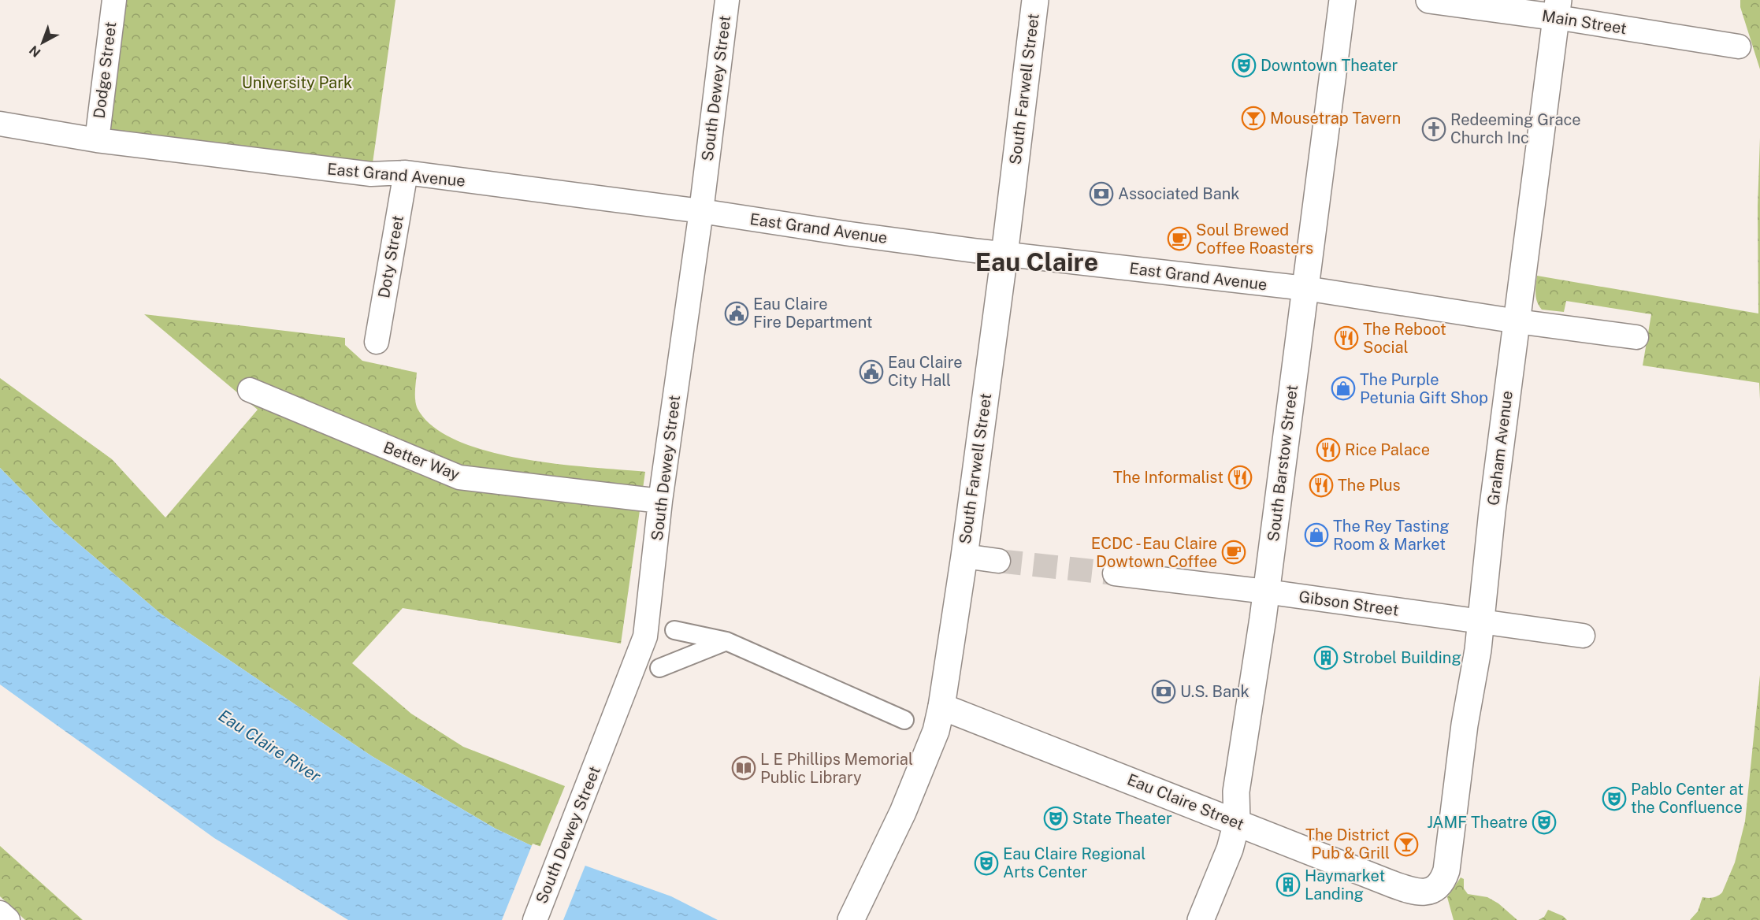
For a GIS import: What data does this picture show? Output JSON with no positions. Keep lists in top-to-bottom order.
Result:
{
  "streets": {
    "street": [
      "Main Street",
      "Dodge Street",
      "South Dewey Street",
      "South Farwell Street",
      "East Grand Avenue",
      "Doty Street",
      "Graham Avenue",
      "Better Way",
      "South Barstow Street",
      "Gibson Street",
      "Eau Claire Street"
    ]
  },
  "crossings": [
    ["Main Street", "Graham Avenue"],
    ["Dodge Street", "East Grand Avenue"],
    ["South Dewey Street", "East Grand Avenue"],
    ["South Dewey Street", "Better Way"],
    ["South Farwell Street", "East Grand Avenue"],
    ["South Farwell Street", "Eau Claire Street"],
    ["East Grand Avenue", "Doty Street"],
    ["East Grand Avenue", "Graham Avenue"],
    ["East Grand Avenue", "South Barstow Street"],
    ["Graham Avenue", "Gibson Street"],
    ["Graham Avenue", "Eau Claire Street"],
    ["South Barstow Street", "Gibson Street"],
    ["South Barstow Street", "Eau Claire Street"]
  ],
  "districts": ["Eau Claire"],
  "water": ["Eau Claire River"],
  "parks": ["University Park"],
  "places": {
    "theatre": [
      "Downtown Theater",
      "Pablo Center at the Confluence",
      "State Theater",
      "JAMF Theatre",
      "Eau Claire Regional Arts Center"
    ],
    "bar": ["Mousetrap Tavern", "The District Pub & Grill"],
    "church": ["Redeeming Grace Church Inc"],
    "bank": ["Associated Bank", "U.S. Bank"],
    "cafe": ["Soul Brewed Coffee Roasters", "ECDC - Eau Claire Dowtown Coffee"],
    "public building": ["Eau Claire Fire Department", "Eau Claire City Hall"],
    "restaurant": [
      "The Reboot Social",
      "Rice Palace",
      "The Informalist",
      "The Plus"
    ],
    "shop": ["The Purple Petunia Gift Shop", "The Rey Tasting Room & Market"],
    "building": ["Strobel Building", "Haymarket Landing"],
    "library": ["L E Phillips Memorial Public Library"]
  },
  "north": "bottom left"
}
